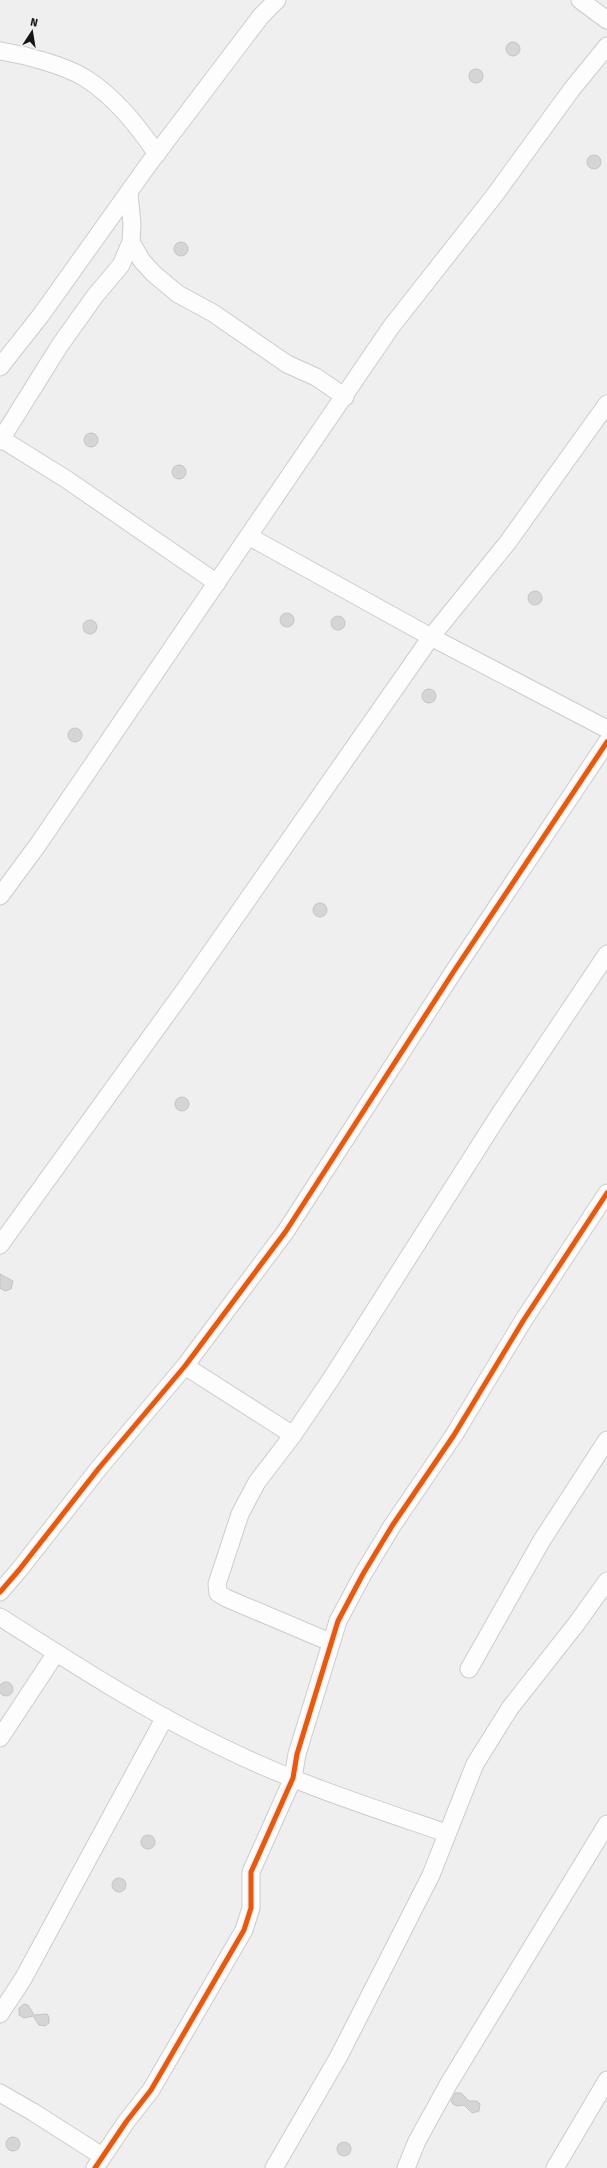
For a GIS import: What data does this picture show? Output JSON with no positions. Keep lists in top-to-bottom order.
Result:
{
  "north": "top"
}
